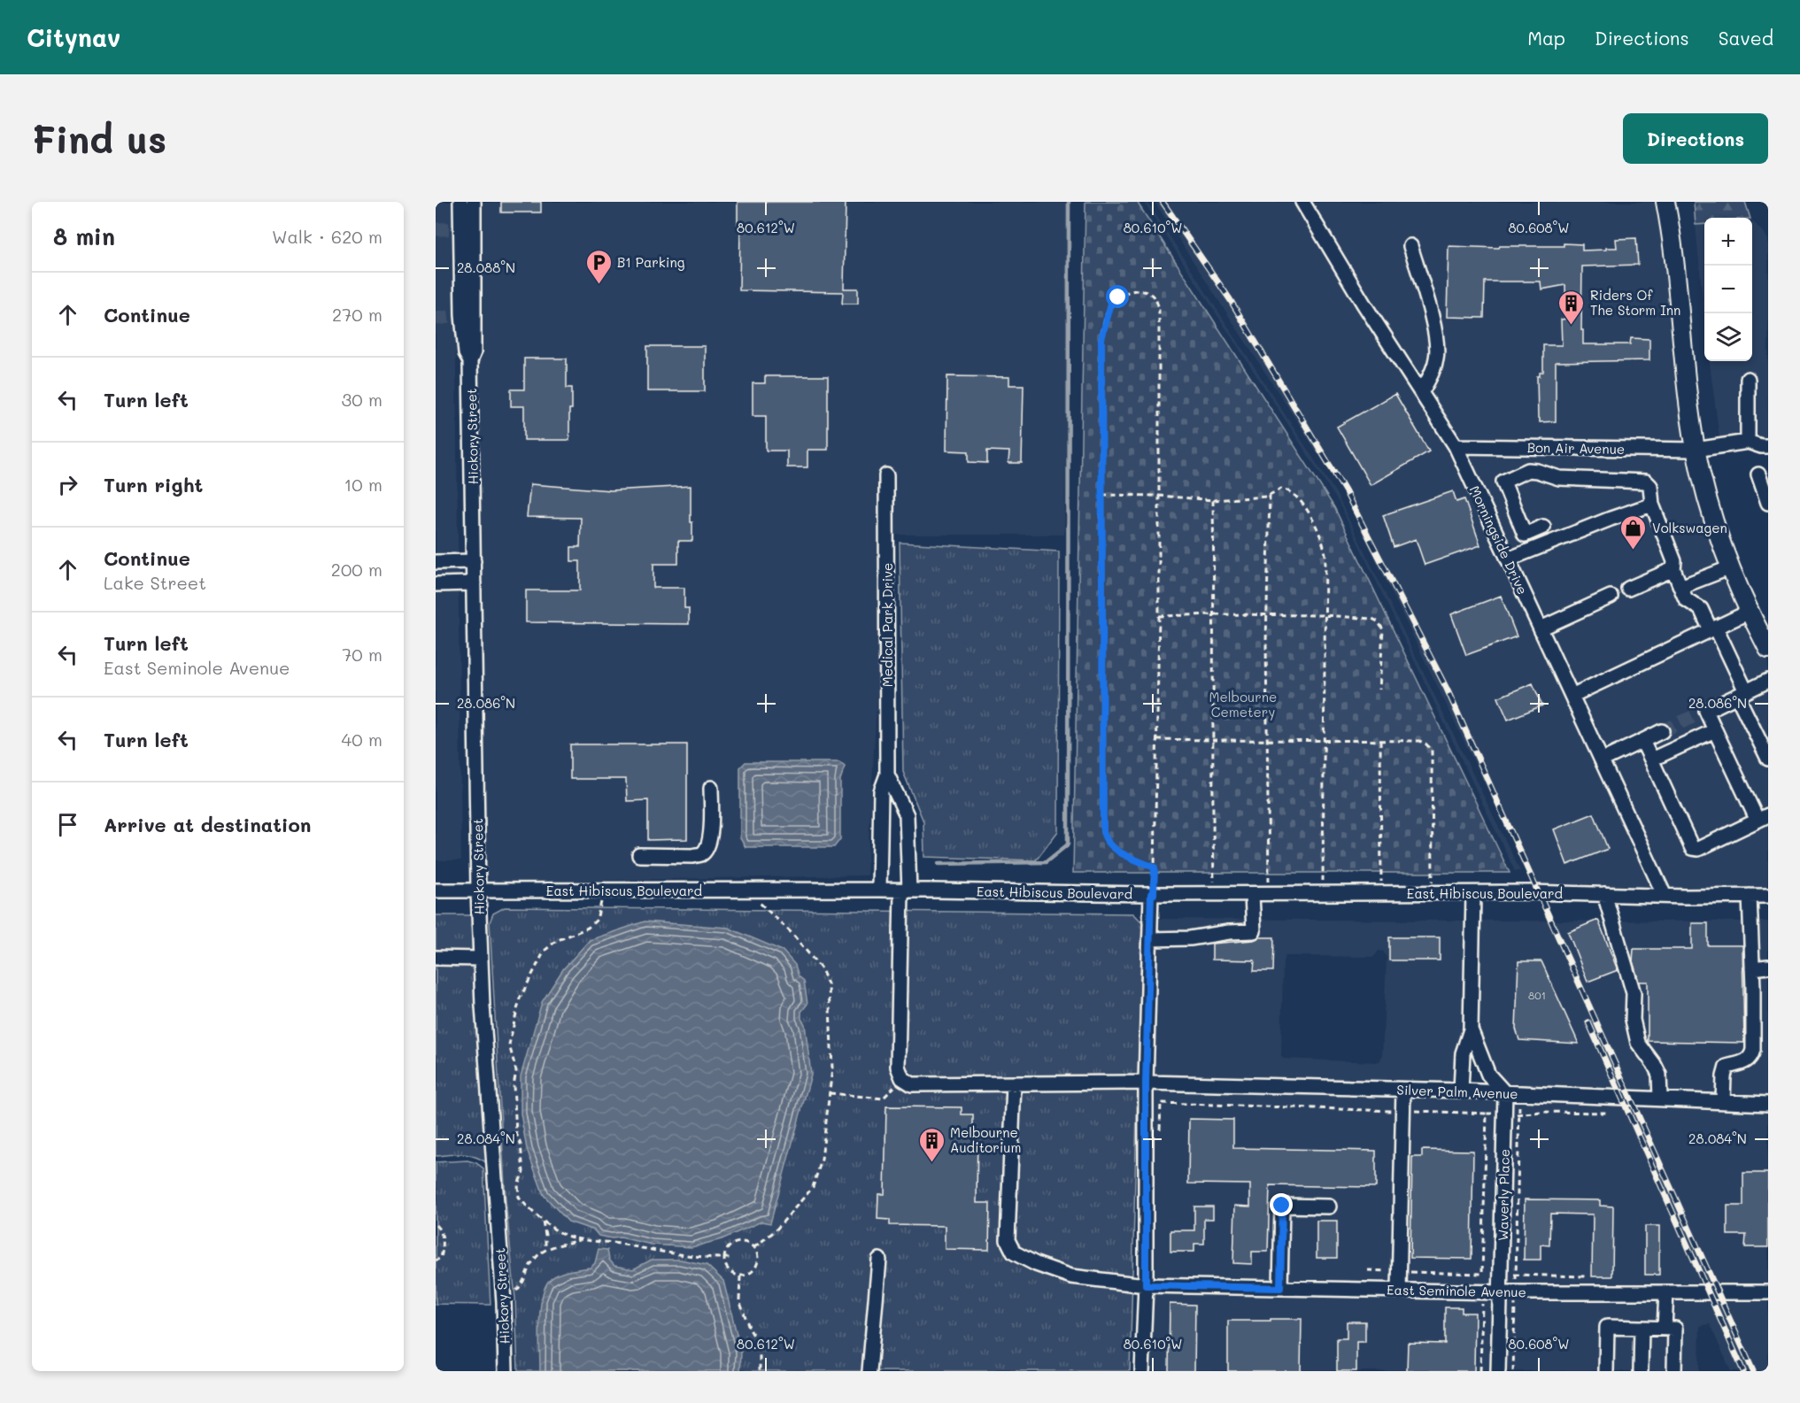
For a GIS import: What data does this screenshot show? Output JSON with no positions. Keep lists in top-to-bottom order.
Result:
{
  "streets": {
    "street": [
      "Hickory Street",
      "Bon Air Avenue",
      "Morningside Drive",
      "Medical Park Drive",
      "East Hibiscus Boulevard",
      "Silver Palm Avenue",
      "Waverly Place",
      "East Seminole Avenue"
    ]
  },
  "crossings": [
    ["Hickory Street", "East Hibiscus Boulevard"],
    ["Bon Air Avenue", "Morningside Drive"],
    ["Morningside Drive", "East Hibiscus Boulevard"],
    ["Medical Park Drive", "East Hibiscus Boulevard"],
    ["Medical Park Drive", "Silver Palm Avenue"],
    ["Silver Palm Avenue", "Waverly Place"],
    ["Silver Palm Avenue", "East Seminole Avenue"],
    ["Waverly Place", "East Seminole Avenue"]
  ],
  "parks": ["Melbourne Cemetery"],
  "places": {
    "parking": ["B1 Parking"],
    "building": ["Riders Of The Storm Inn", "Melbourne Auditorium"],
    "shop": ["Volkswagen"]
  },
  "house_numbers": ["801"],
  "page": {
    "header": "Citynav",
    "nav": ["Map", "Directions", "Saved"],
    "buttons": "Directions",
    "title": "Find us",
    "heading": ["8 min", "Walk · 620 m"],
    "map_buttons": ["+", "−"],
    "list": [
      ["Continue", "270 m"],
      ["Turn left", "30 m"],
      ["Turn right", "10 m"],
      ["Continue", "Lake Street", "200 m"],
      ["Turn left", "East Seminole Avenue", "70 m"],
      ["Turn left", "40 m"],
      "Arrive at destination"
    ]
  },
  "coordinates": [
    "80.612°W",
    "80.610°W",
    "80.608°W",
    "28.088°N",
    "28.086°N",
    "28.084°N"
  ]
}
